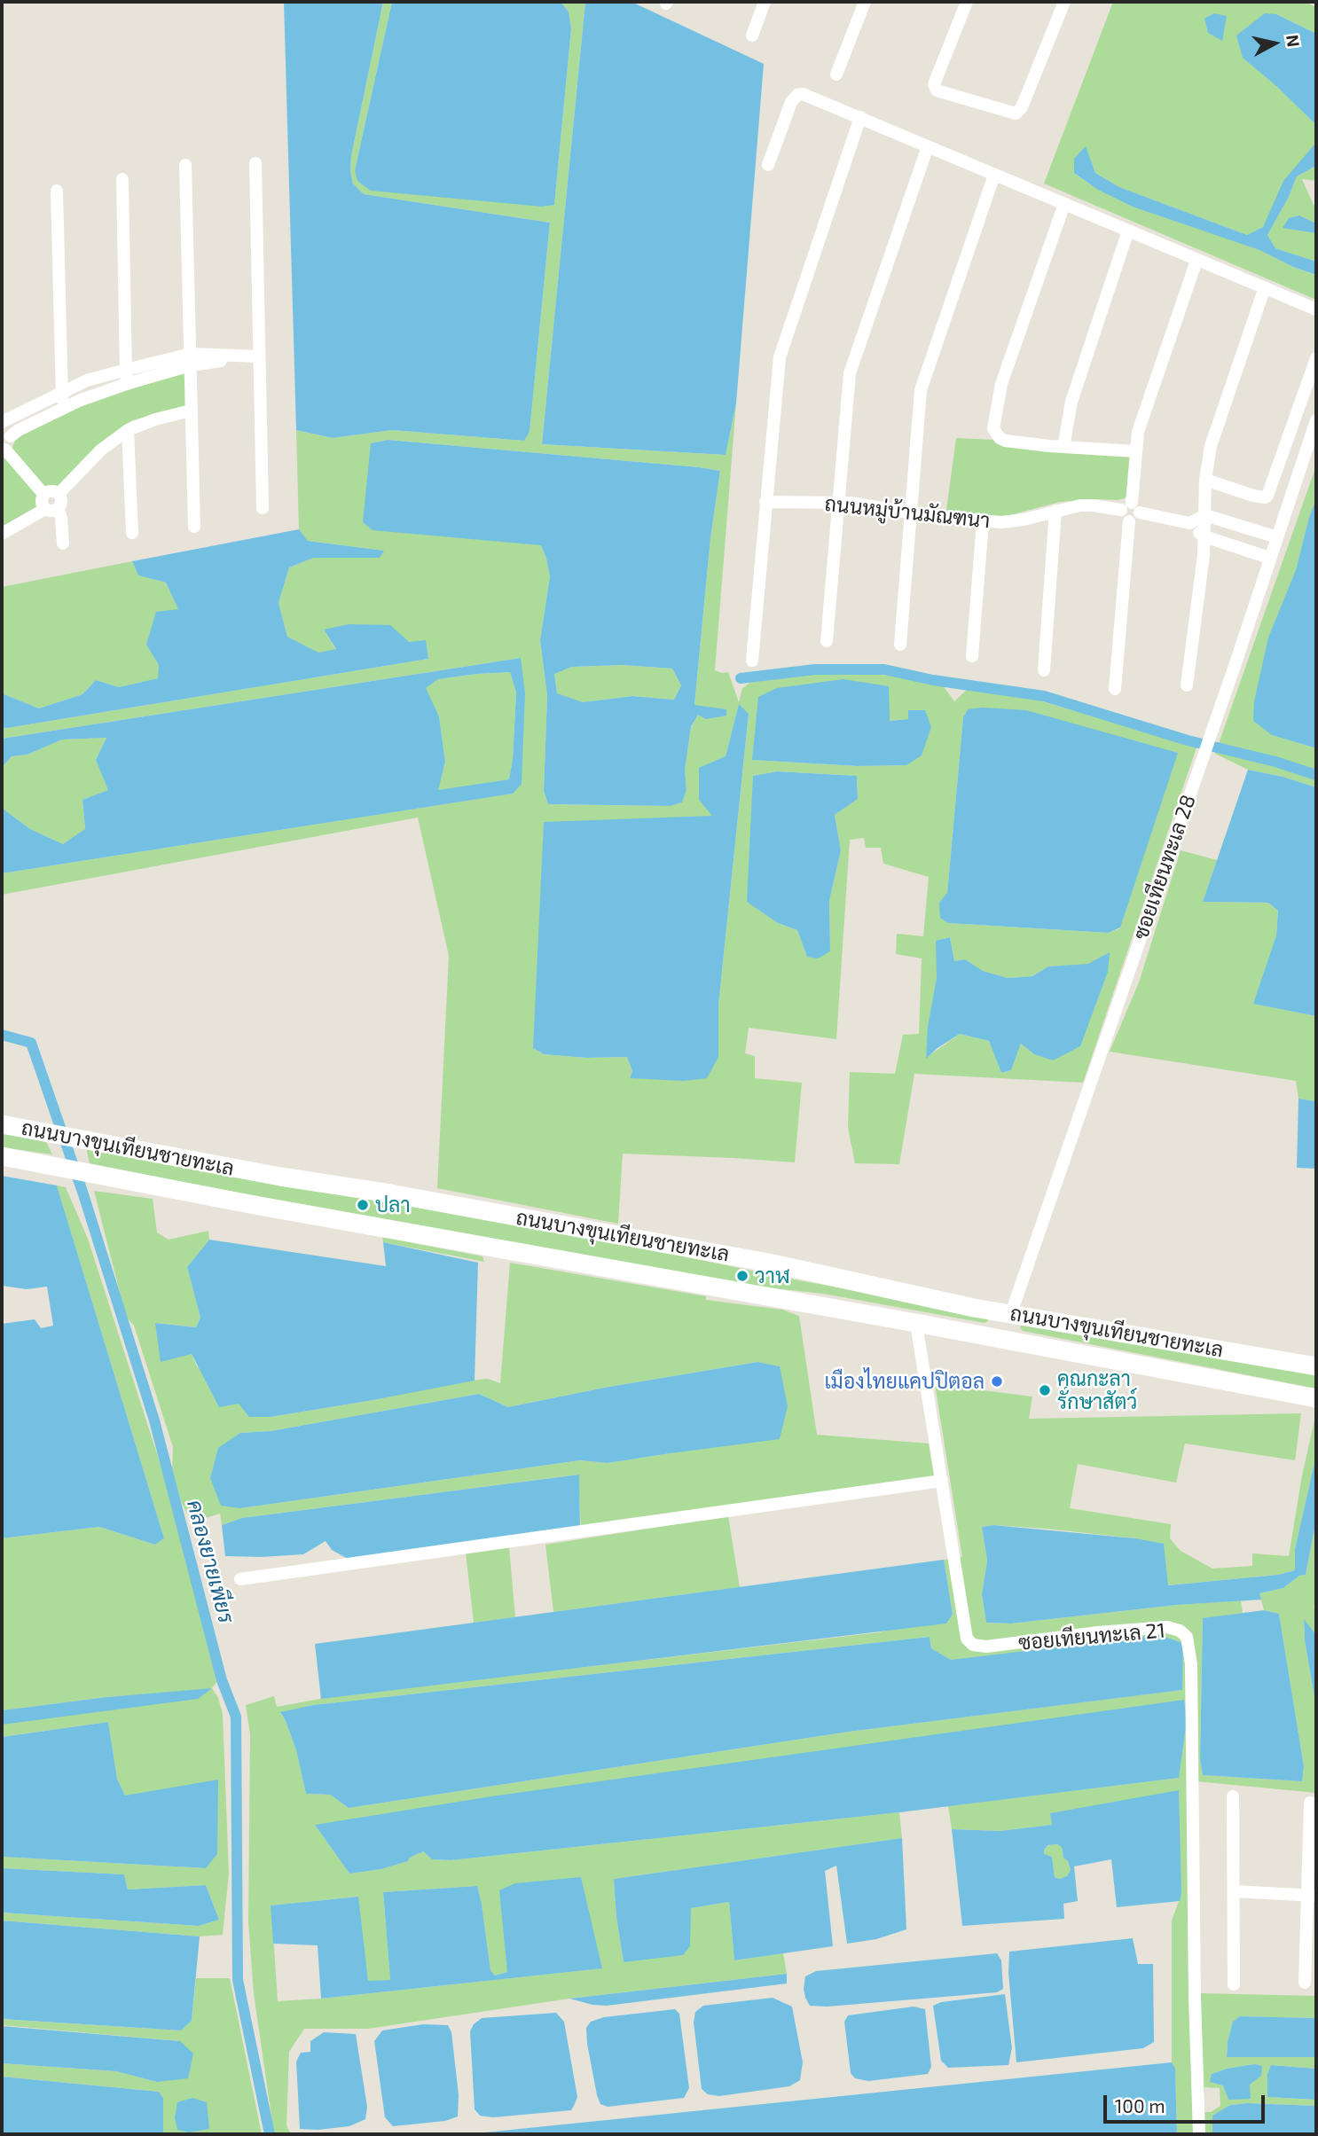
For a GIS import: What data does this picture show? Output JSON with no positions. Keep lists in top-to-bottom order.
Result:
{
  "streets": {
    "main road": ["ถนนบางขุนเทียนชายทะเล"],
    "street": ["ถนนหมู่บ้านมัณฑนา", "ซอยเทียนทะเล 28", "ซอยเทียนทะเล 21"]
  },
  "crossings": [
    ["ถนนหมู่บ้านมัณฑนา", "ซอยเทียนทะเล 28"],
    ["ซอยเทียนทะเล 28", "ถนนบางขุนเทียนชายทะเล"],
    ["ถนนบางขุนเทียนชายทะเล", "ซอยเทียนทะเล 21"]
  ],
  "water": ["คลองยายเพียร"],
  "places": [
    "ปลา",
    "วาฬ",
    "เมืองไทยแคปปิตอล",
    "คุณกะลา รักษาสัตว์"
  ],
  "scale_bar": "100 m",
  "north": "right"
}
